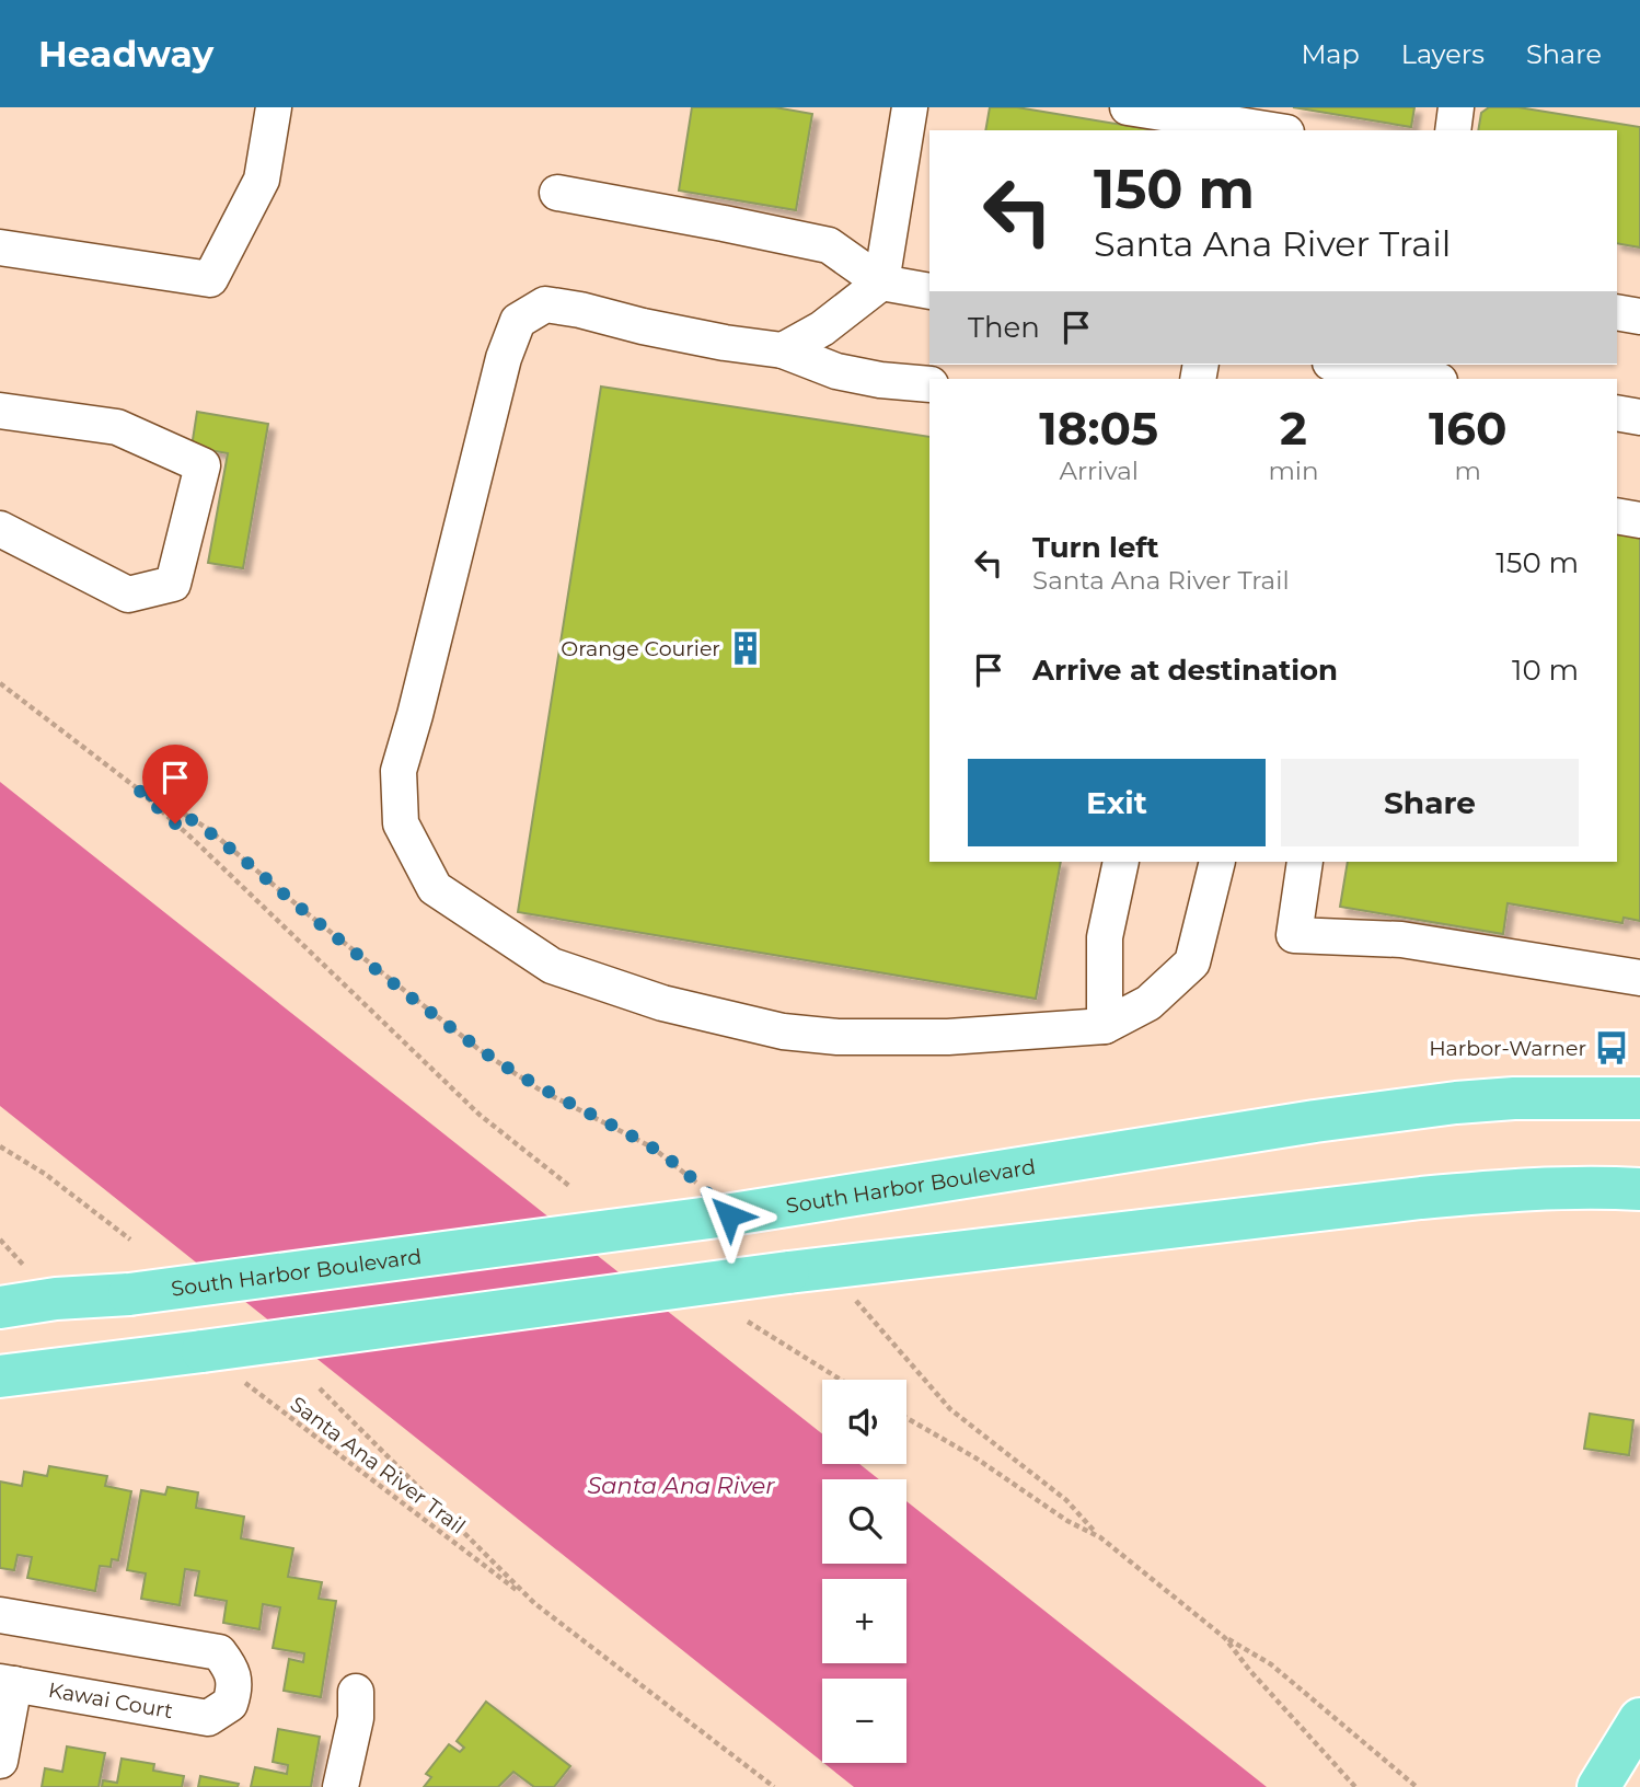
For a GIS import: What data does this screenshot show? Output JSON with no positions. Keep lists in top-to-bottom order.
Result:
{
  "streets": {
    "main road": ["South Harbor Boulevard"],
    "street": ["Kawai Court"],
    "path": ["Santa Ana River Trail"]
  },
  "water": ["Santa Ana River"],
  "places": {
    "building": ["Orange Courier"],
    "bus stop": ["Harbor-Warner"]
  },
  "page": {
    "header": "Headway",
    "nav": ["Map", "Layers", "Share"],
    "turn": ["150 m", "Santa Ana River Trail"],
    "then": "Then",
    "eta": [
      "18:05",
      "Arrival",
      "2",
      "min",
      "160",
      "m"
    ],
    "list": [
      {
        "name": "Turn left",
        "note": "Santa Ana River Trail",
        "value": "150 m"
      },
      {
        "name": "Arrive at destination",
        "value": "10 m"
      }
    ],
    "buttons": ["Exit", "Share"],
    "map_buttons": ["+", "−"]
  }
}
